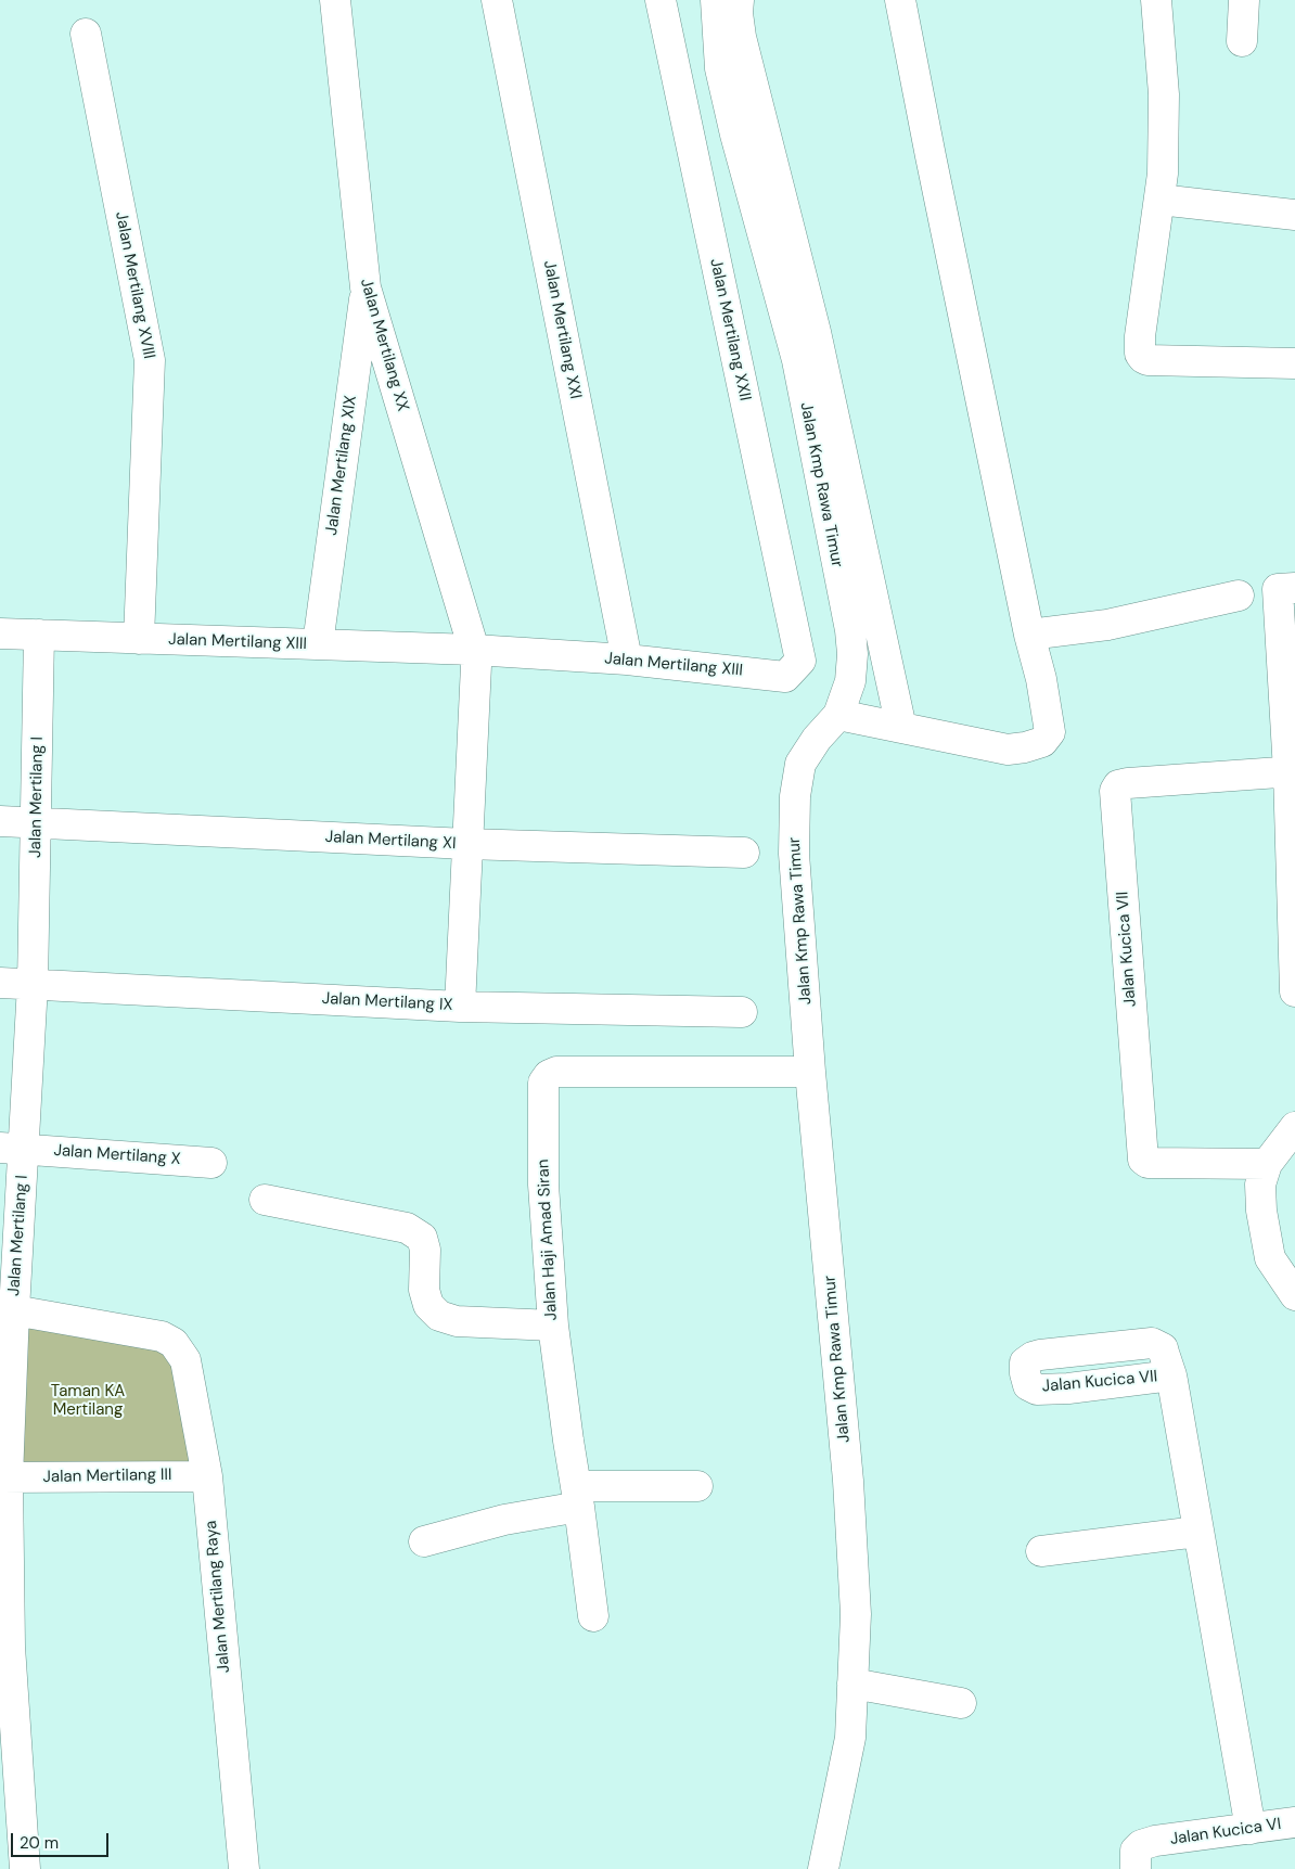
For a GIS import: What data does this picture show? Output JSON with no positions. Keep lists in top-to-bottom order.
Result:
{
  "streets": {
    "street": [
      "Jalan Mertilang XVIII",
      "Jalan Mertilang XXI",
      "Jalan Mertilang XXII",
      "Jalan Mertilang XX",
      "Jalan Mertilang XIX",
      "Jalan Kmp Rawa Timur",
      "Jalan Mertilang XIII",
      "Jalan Mertilang I",
      "Jalan Mertilang XI",
      "Jalan Kucica VII",
      "Jalan Mertilang IX",
      "Jalan Mertilang X",
      "Jalan Haji Amad Siran",
      "Jalan Mertilang III",
      "Jalan Mertilang Raya",
      "Jalan Kucica VI"
    ]
  },
  "crossings": [
    ["Jalan Mertilang XVIII", "Jalan Mertilang XIII"],
    ["Jalan Mertilang XXI", "Jalan Mertilang XIII"],
    ["Jalan Mertilang XXII", "Jalan Mertilang XIII"],
    ["Jalan Mertilang XX", "Jalan Mertilang XIX"],
    ["Jalan Mertilang XX", "Jalan Mertilang XIII"],
    ["Jalan Mertilang XIX", "Jalan Mertilang XIII"],
    ["Jalan Kmp Rawa Timur", "Jalan Haji Amad Siran"],
    ["Jalan Mertilang XIII", "Jalan Mertilang I"],
    ["Jalan Mertilang I", "Jalan Mertilang XI"],
    ["Jalan Mertilang I", "Jalan Mertilang IX"],
    ["Jalan Mertilang I", "Jalan Mertilang X"],
    ["Jalan Mertilang I", "Jalan Mertilang III"],
    ["Jalan Mertilang I", "Jalan Mertilang Raya"],
    ["Jalan Kucica VII", "Jalan Kucica VI"],
    ["Jalan Mertilang III", "Jalan Mertilang Raya"]
  ],
  "parks": ["Taman KA Mertilang"],
  "scale_bar": "20 m"
}
